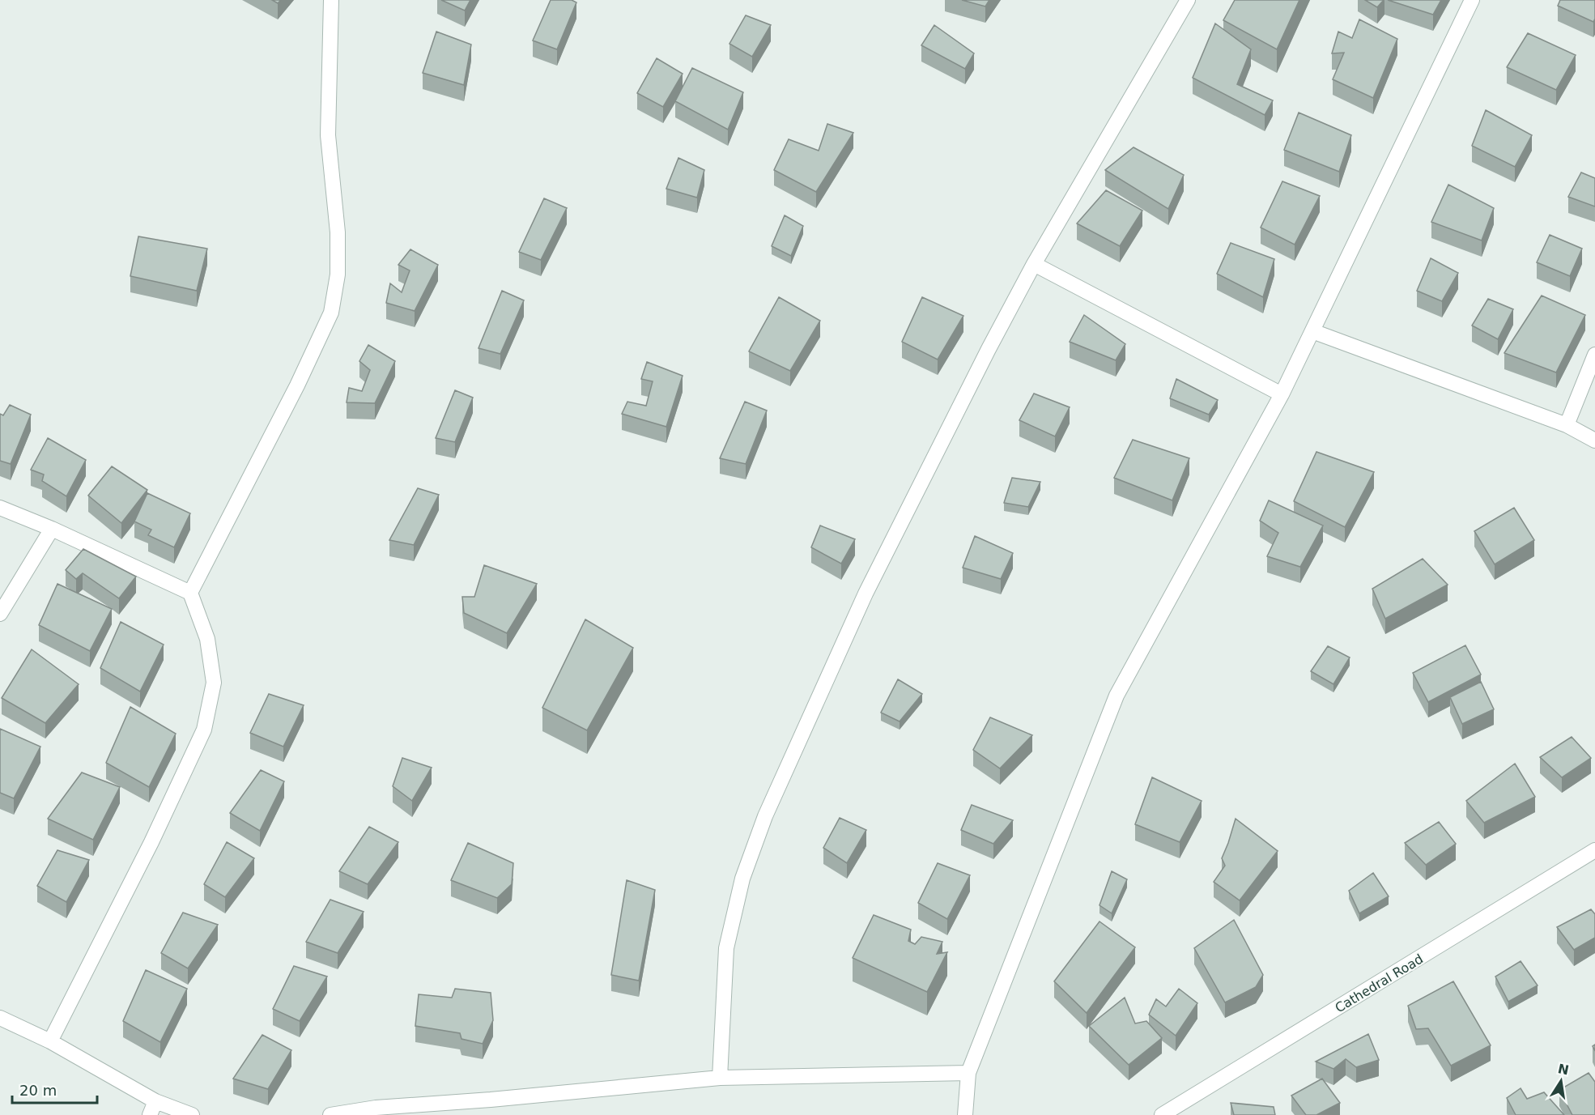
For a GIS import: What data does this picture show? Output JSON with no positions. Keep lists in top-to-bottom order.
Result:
{
  "streets": {
    "street": ["Cathedral Road"]
  },
  "scale_bar": "20 m",
  "north": "top"
}
